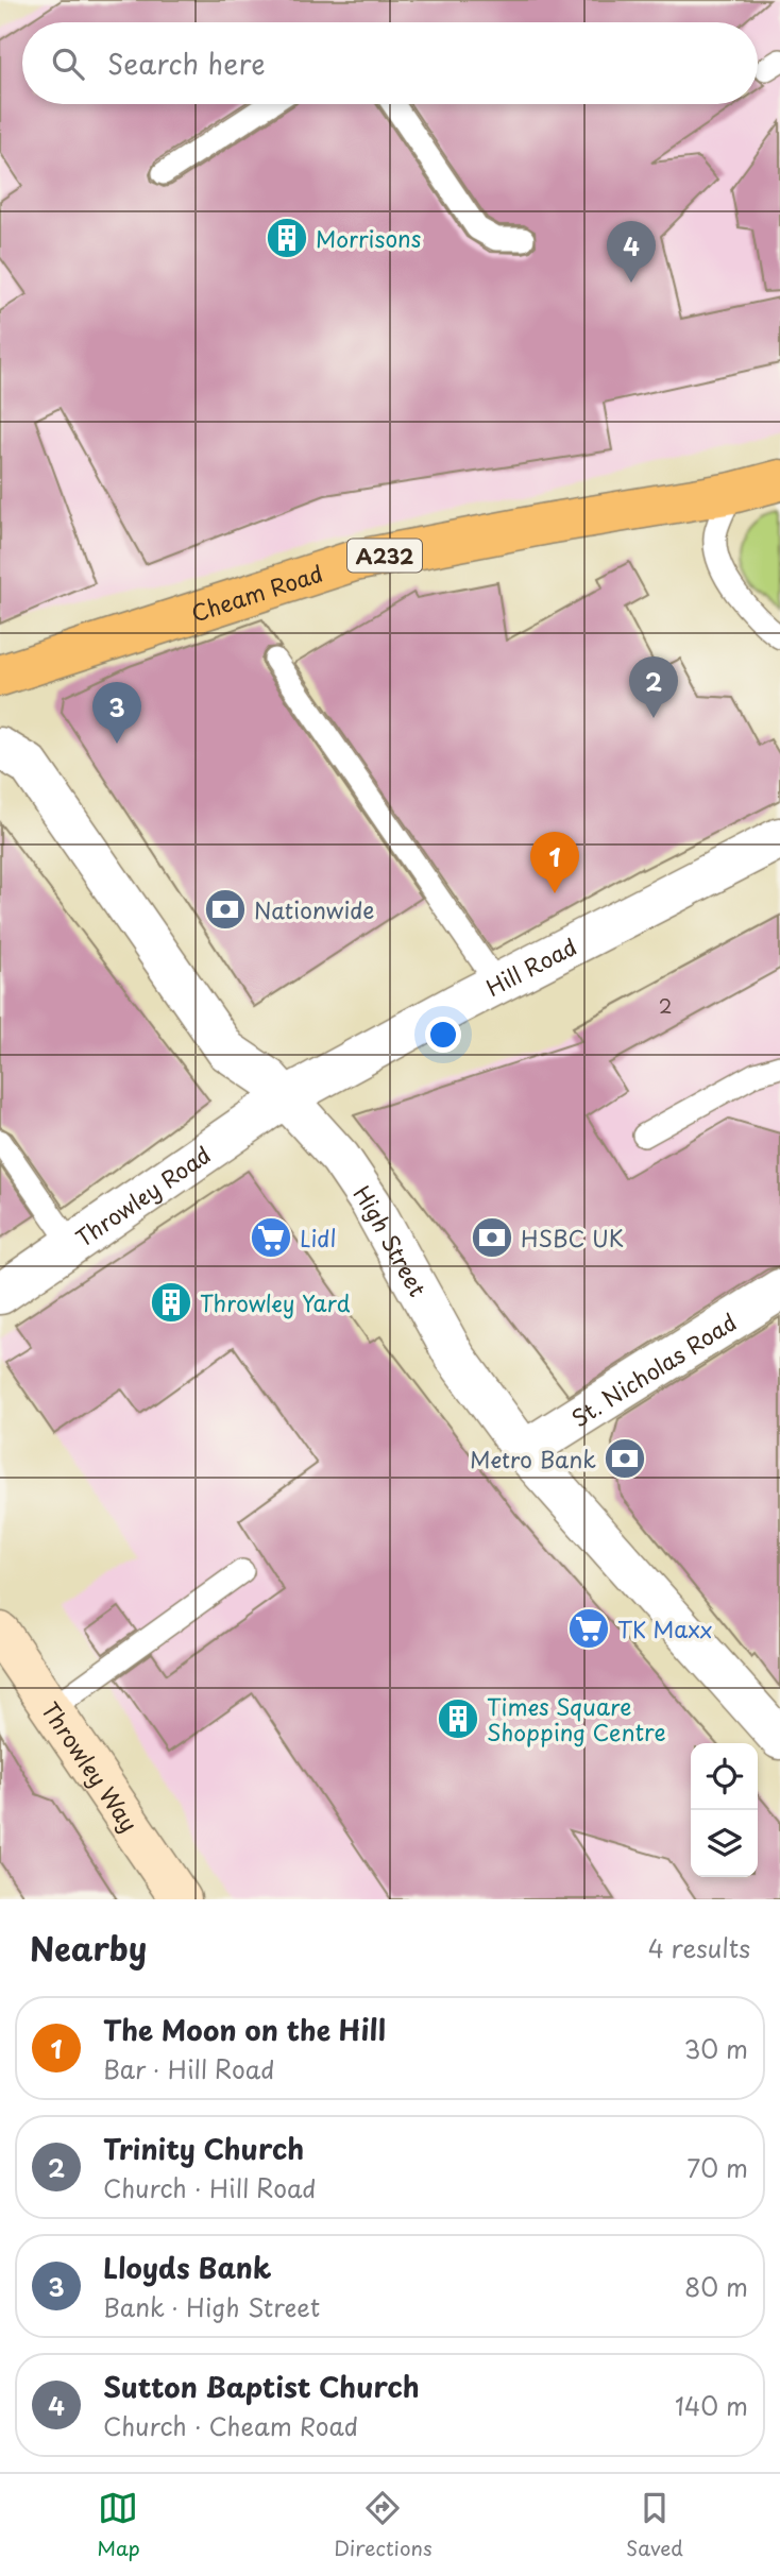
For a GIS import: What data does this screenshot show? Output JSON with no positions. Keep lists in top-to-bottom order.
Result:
{
  "streets": {
    "highway": ["A232", "Cheam Road"],
    "main road": ["Throwley Way"],
    "street": [
      "Hill Road",
      "Throwley Road",
      "High Street",
      "St. Nicholas Road"
    ]
  },
  "crossings": [
    ["Hill Road", "Throwley Road"],
    ["Hill Road", "High Street"],
    ["Throwley Road", "High Street"],
    ["High Street", "St. Nicholas Road"]
  ],
  "places": {
    "building": ["Morrisons", "Throwley Yard", "Times Square Shopping Centre"],
    "bank": ["Nationwide", "HSBC UK", "Metro Bank"],
    "supermarket": ["Lidl", "TK Maxx"]
  },
  "house_numbers": ["2"],
  "page": {
    "search": "Search here",
    "pins": [
      "4",
      "2",
      "3",
      "1"
    ],
    "heading": ["Nearby", "4 results"],
    "list": [
      {
        "mark": "1",
        "name": "The Moon on the Hill",
        "note": "Bar · Hill Road",
        "value": "30 m"
      },
      {
        "mark": "2",
        "name": "Trinity Church",
        "note": "Church · Hill Road",
        "value": "70 m"
      },
      {
        "mark": "3",
        "name": "Lloyds Bank",
        "note": "Bank · High Street",
        "value": "80 m"
      },
      {
        "mark": "4",
        "name": "Sutton Baptist Church",
        "note": "Church · Cheam Road",
        "value": "140 m"
      }
    ],
    "nav": ["Map", "Directions", "Saved"]
  }
}
